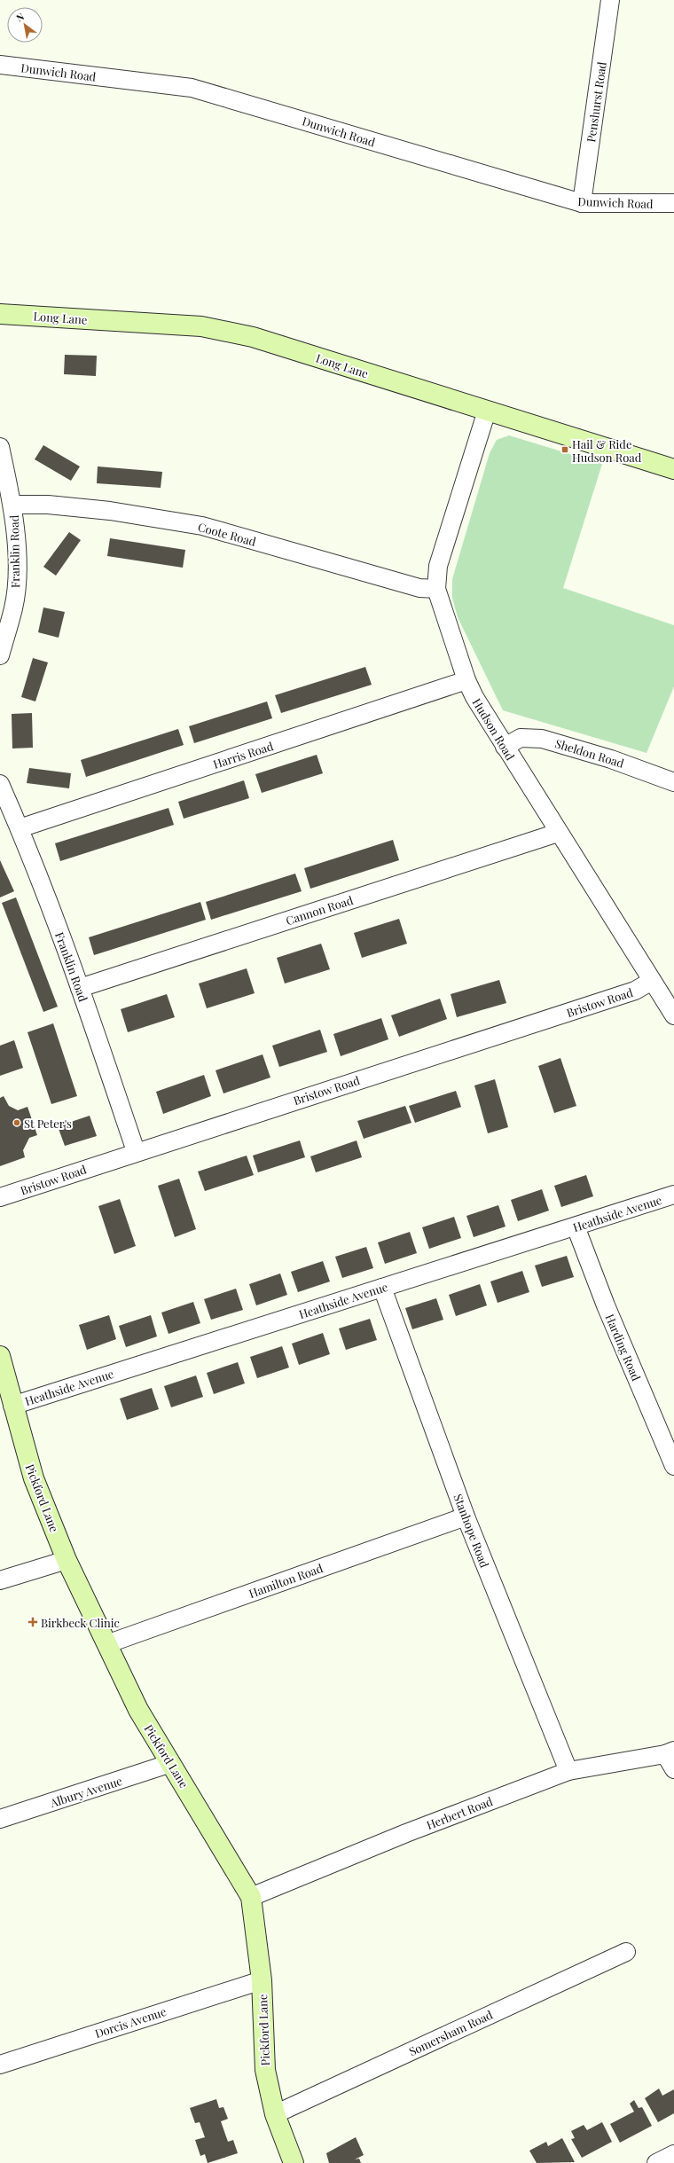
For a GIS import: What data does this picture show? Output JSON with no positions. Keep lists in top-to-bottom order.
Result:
{
  "streets": {
    "street": [
      "Dunwich Road",
      "Penshurst Road",
      "Long Lane",
      "Coote Road",
      "Franklin Road",
      "Hudson Road",
      "Sheldon Road",
      "Harris Road",
      "Cannon Road",
      "Bristow Road",
      "Heathside Avenue",
      "Harding Road",
      "Pickford Lane",
      "Stanhope Road",
      "Hamilton Road",
      "Albury Avenue",
      "Herbert Road",
      "Dorcis Avenue",
      "Somersham Road"
    ]
  },
  "crossings": [
    ["Dunwich Road", "Penshurst Road"],
    ["Long Lane", "Hudson Road"],
    ["Coote Road", "Franklin Road"],
    ["Coote Road", "Hudson Road"],
    ["Franklin Road", "Harris Road"],
    ["Franklin Road", "Cannon Road"],
    ["Franklin Road", "Bristow Road"],
    ["Hudson Road", "Sheldon Road"],
    ["Hudson Road", "Harris Road"],
    ["Hudson Road", "Cannon Road"],
    ["Hudson Road", "Bristow Road"],
    ["Heathside Avenue", "Harding Road"],
    ["Heathside Avenue", "Pickford Lane"],
    ["Heathside Avenue", "Stanhope Road"],
    ["Pickford Lane", "Hamilton Road"],
    ["Pickford Lane", "Albury Avenue"],
    ["Pickford Lane", "Herbert Road"],
    ["Pickford Lane", "Dorcis Avenue"],
    ["Pickford Lane", "Somersham Road"],
    ["Stanhope Road", "Hamilton Road"],
    ["Stanhope Road", "Herbert Road"]
  ],
  "places": {
    "transit": ["Hail & Ride Hudson Road"],
    "other": ["St Peter's"],
    "health": ["Birkbeck Clinic"]
  },
  "north": "top left"
}
